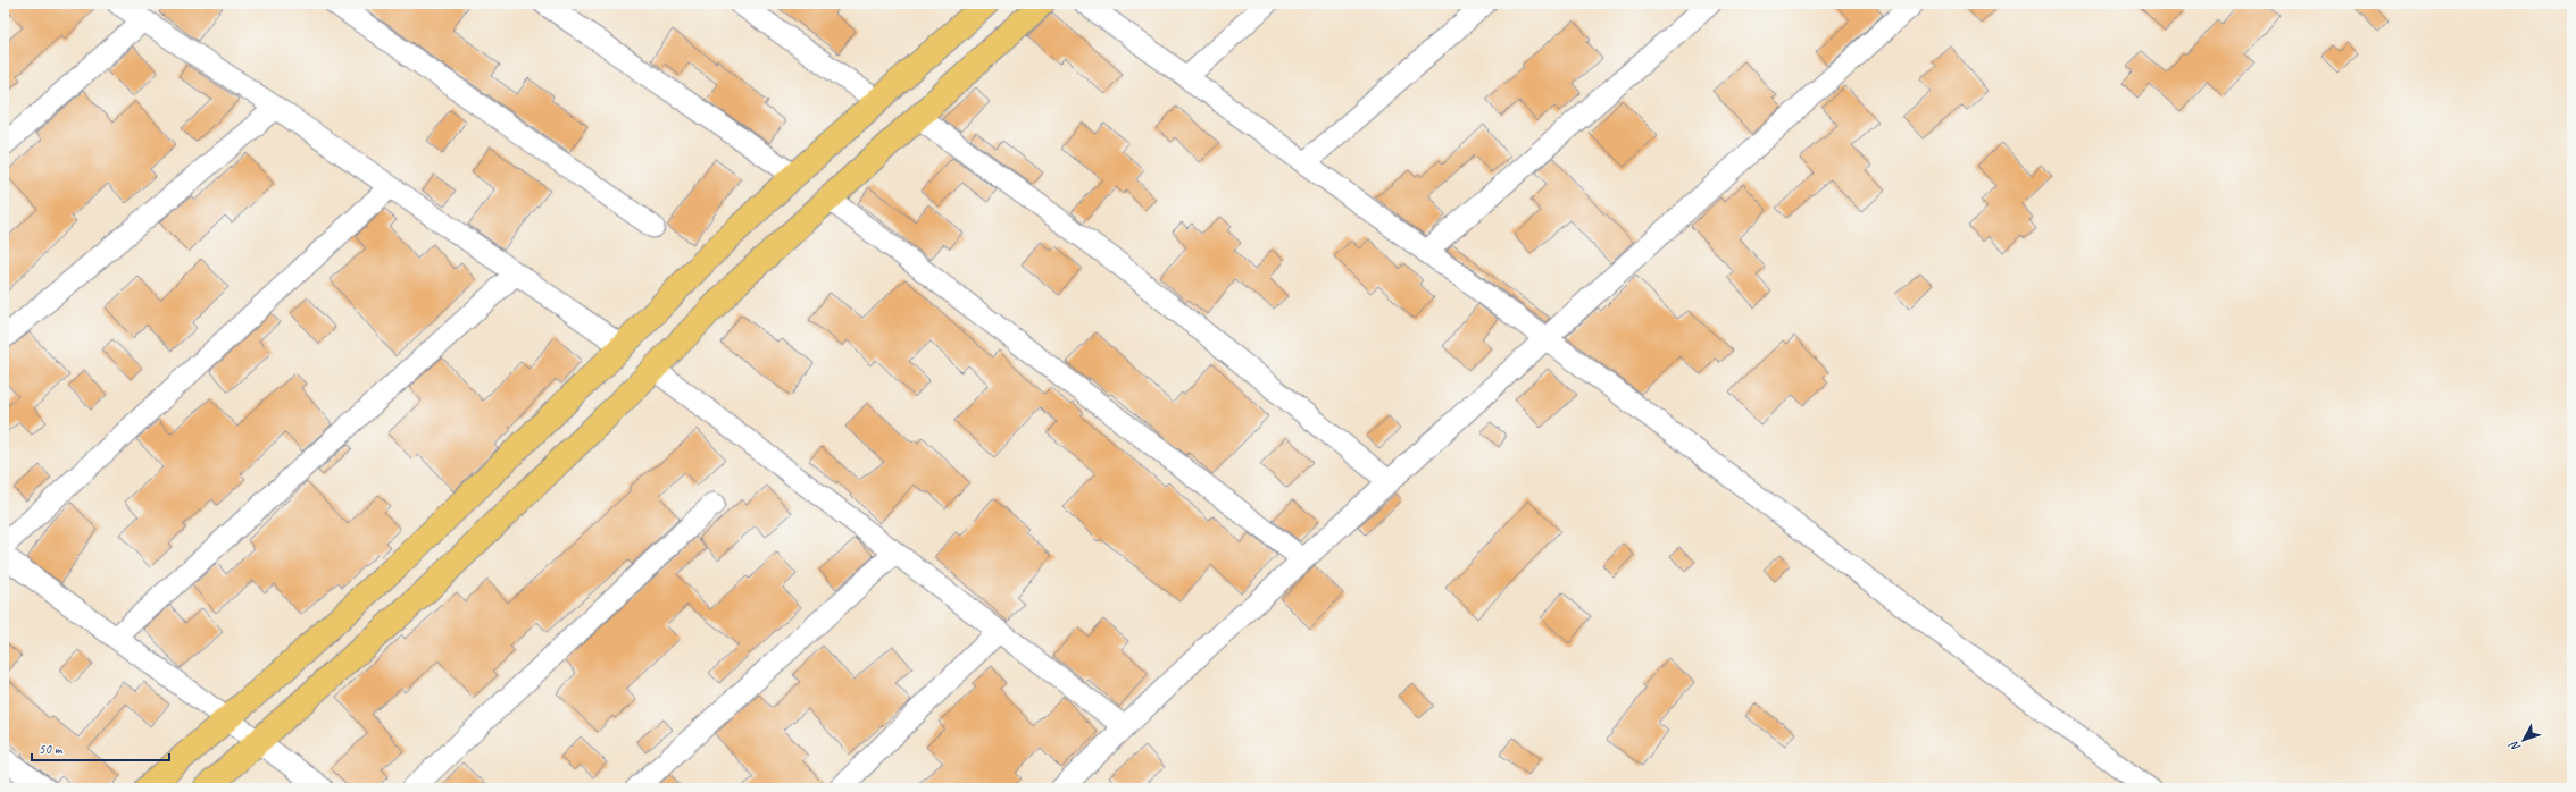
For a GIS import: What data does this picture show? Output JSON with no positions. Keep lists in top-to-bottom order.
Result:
{
  "scale_bar": "50 m",
  "north": "bottom left"
}
